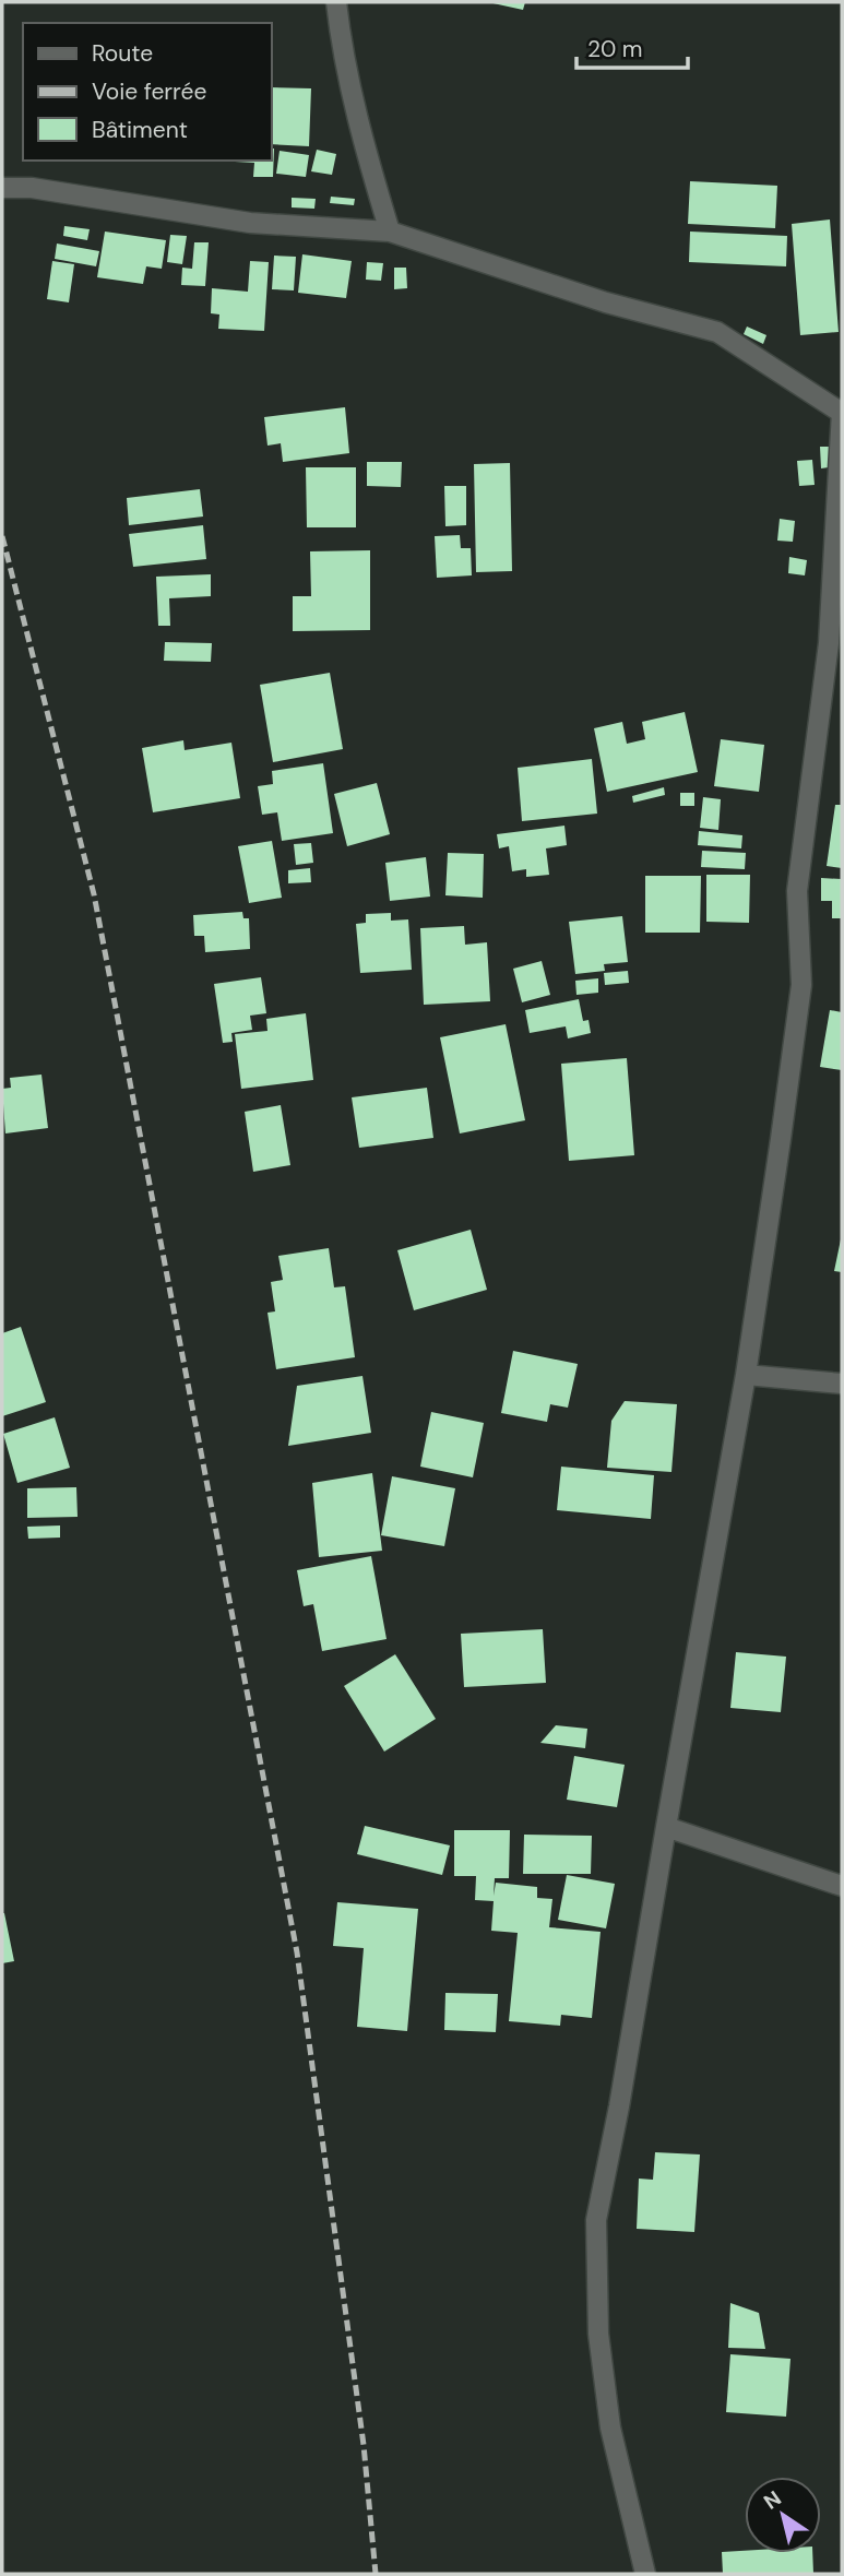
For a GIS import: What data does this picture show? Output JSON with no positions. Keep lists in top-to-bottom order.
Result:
{
  "legend": ["Route", "Voie ferrée", "Bâtiment"],
  "scale_bar": "20 m",
  "north": "top left"
}
